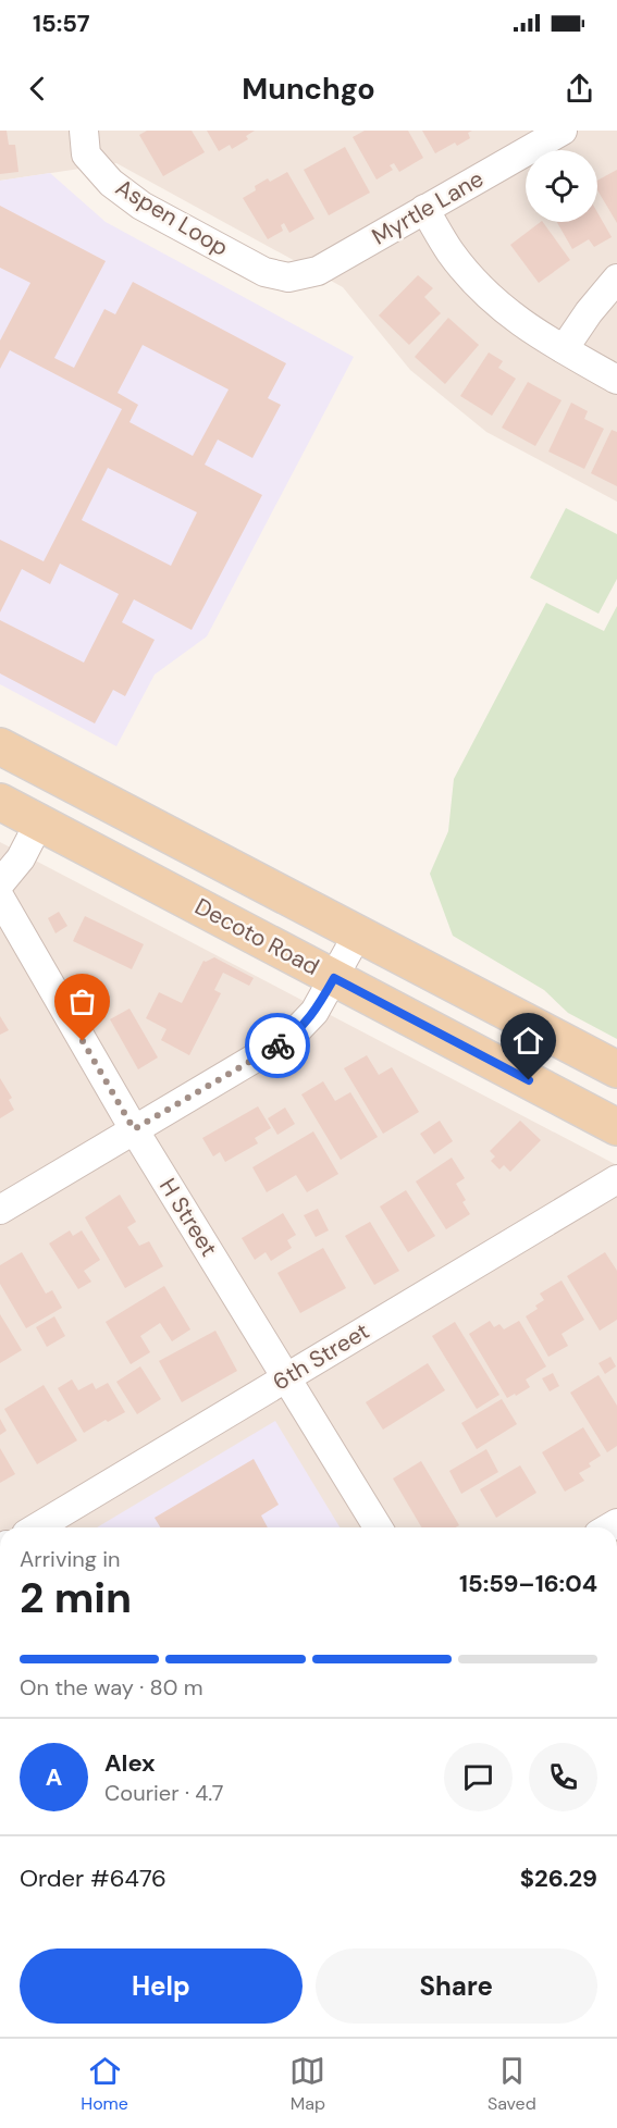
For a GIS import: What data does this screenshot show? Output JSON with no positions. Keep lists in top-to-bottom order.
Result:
{
  "streets": {
    "main road": ["Decoto Road"],
    "street": [
      "Myrtle Lane",
      "Aspen Loop",
      "H Street",
      "6th Street"
    ]
  },
  "crossings": [
    ["Myrtle Lane", "Aspen Loop"],
    ["H Street", "6th Street"]
  ],
  "page": {
    "status": "15:57",
    "header": "Munchgo",
    "heading": ["2 min", "Arriving in", "15:59–16:04"],
    "panel": [
      "Alex",
      "Courier · 4.7",
      "Order #6476",
      "$26.29"
    ],
    "bar": "On the way · 80 m",
    "round": "A",
    "buttons": ["Help", "Share"],
    "tabs": ["Home", "Map", "Saved"]
  }
}
